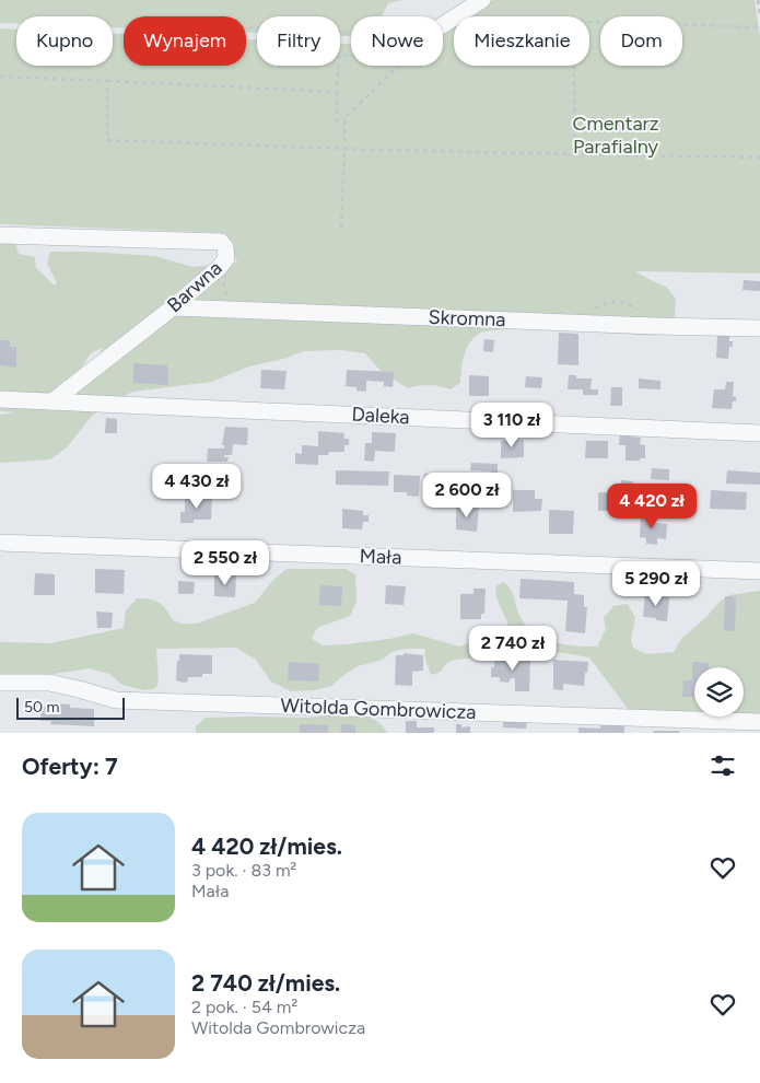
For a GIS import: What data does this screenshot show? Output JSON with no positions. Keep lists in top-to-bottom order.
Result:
{
  "streets": {
    "street": [
      "Barwna",
      "Skromna",
      "Daleka",
      "Mała",
      "Witolda Gombrowicza"
    ]
  },
  "crossings": [
    ["Barwna", "Skromna"],
    ["Barwna", "Daleka"]
  ],
  "parks": ["Cmentarz Parafialny"],
  "scale_bar": "50 m",
  "page": {
    "chip": [
      "Kupno",
      "Wynajem",
      "Filtry",
      "Nowe",
      "Mieszkanie",
      "Dom"
    ],
    "price": [
      "3 110 zł",
      "4 430 zł",
      "2 600 zł",
      "4 420 zł",
      "2 550 zł",
      "5 290 zł",
      "2 740 zł"
    ],
    "scale": "50 m",
    "heading": "Oferty: 7",
    "list": [
      {
        "name": "4 420 zł/mies.",
        "note": "3 pok. · 83 m² · Mała"
      },
      {
        "name": "2 740 zł/mies.",
        "note": "2 pok. · 54 m² · Witolda Gombrowicza"
      }
    ]
  }
}
